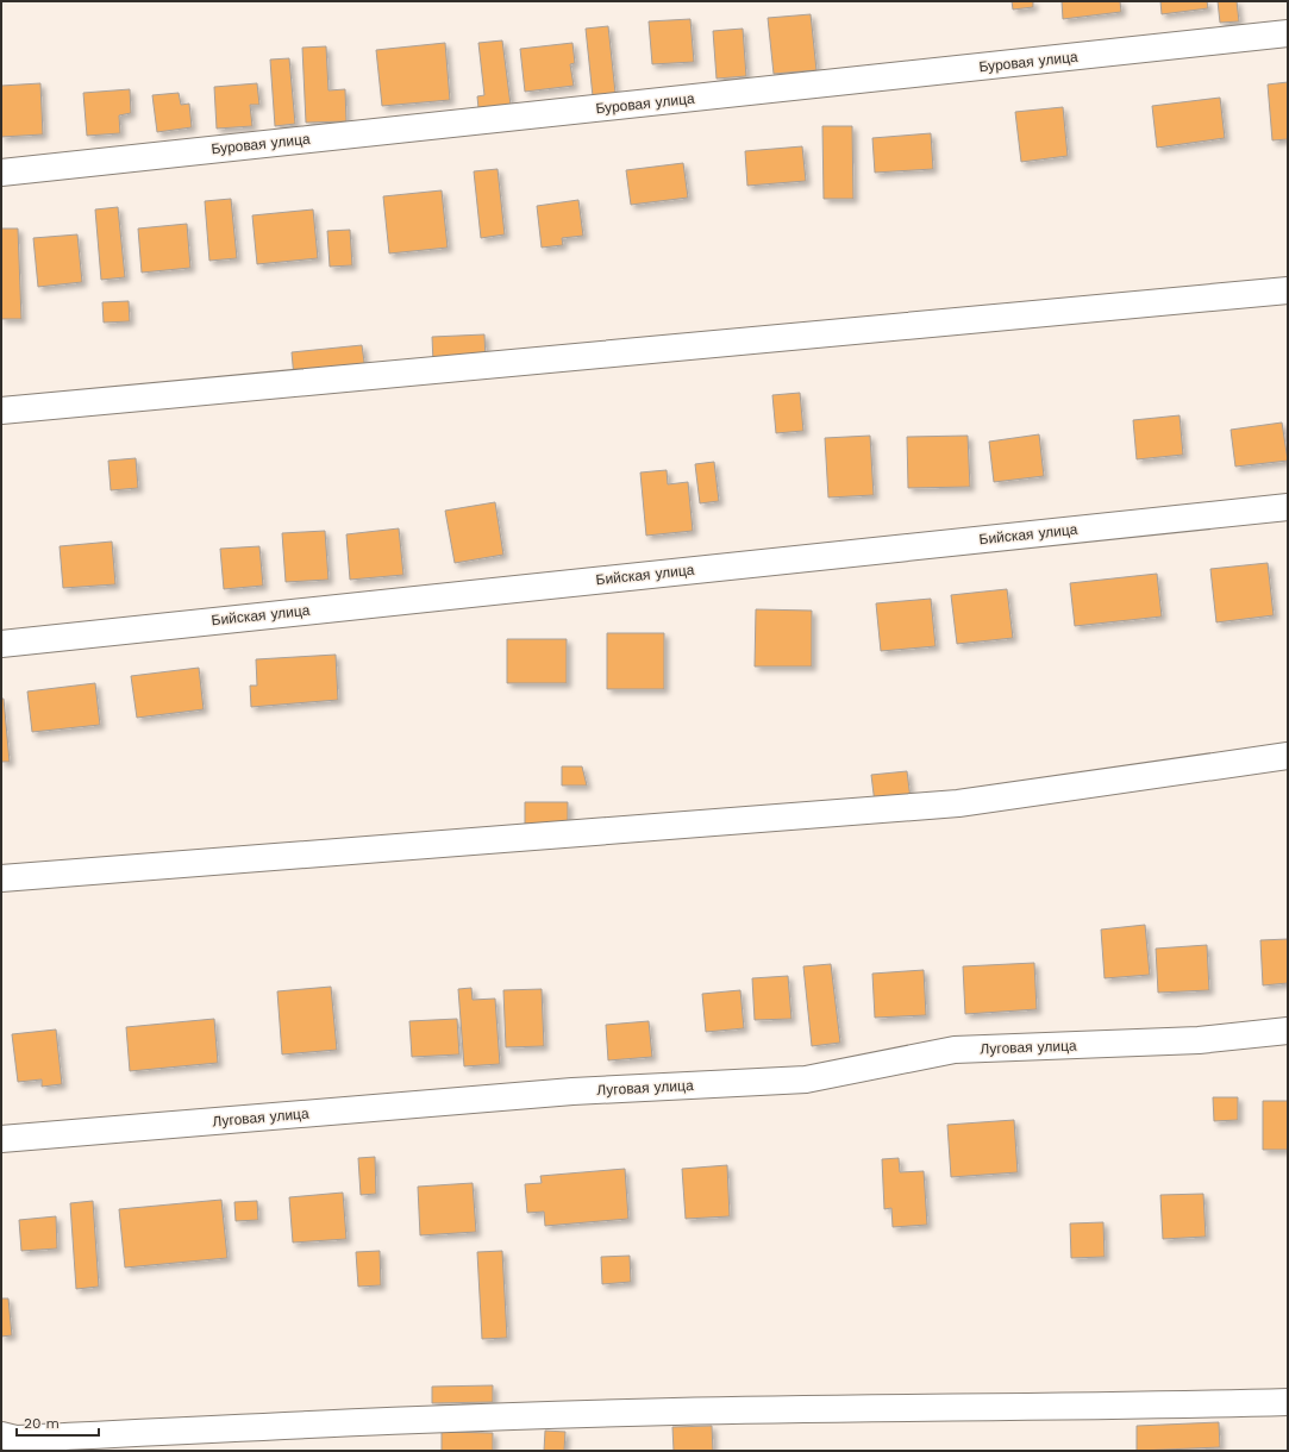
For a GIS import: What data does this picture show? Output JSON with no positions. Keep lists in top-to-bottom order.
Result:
{
  "streets": {
    "street": ["Буровая улица", "Бийская улица", "Луговая улица"]
  },
  "scale_bar": "20 m"
}
